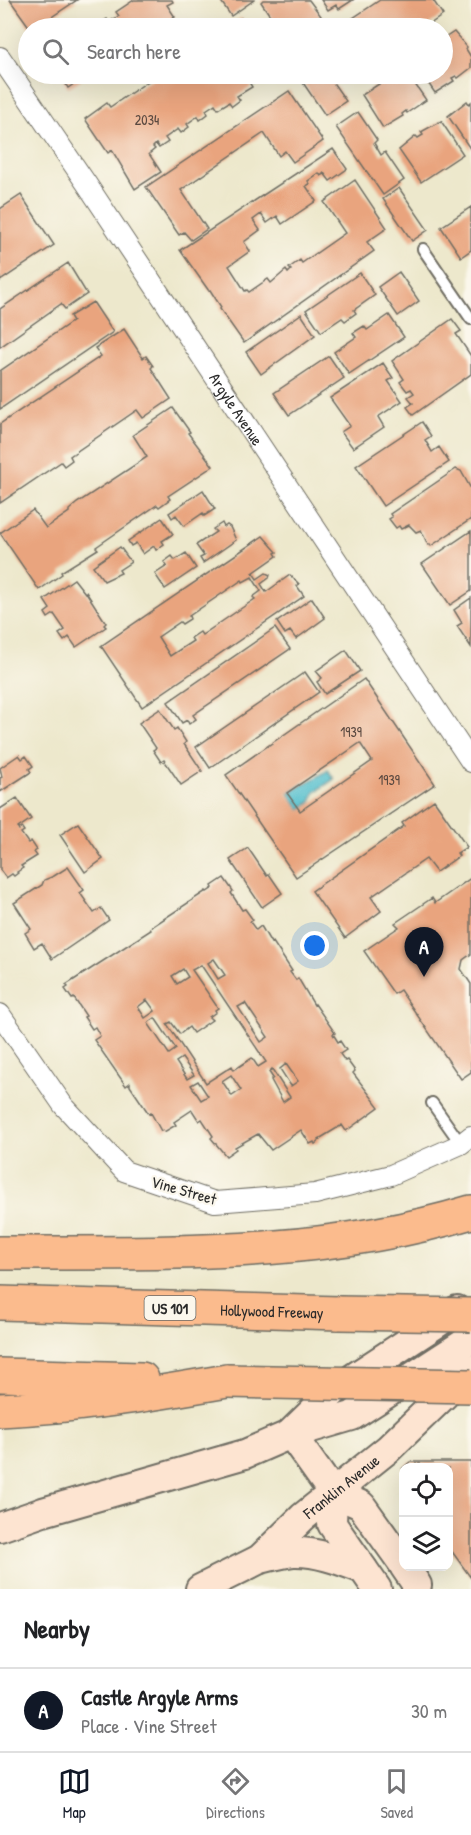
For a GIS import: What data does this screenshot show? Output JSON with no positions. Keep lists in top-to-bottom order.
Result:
{
  "streets": {
    "highway": ["US 101", "Hollywood Freeway"],
    "main road": ["Franklin Avenue"],
    "street": ["Argyle Avenue", "Vine Street"]
  },
  "house_numbers": ["2034", "1939", "1939"],
  "page": {
    "search": "Search here",
    "pins": "A",
    "heading": "Nearby",
    "list": [
      {
        "mark": "A",
        "name": "Castle Argyle Arms",
        "note": "Place · Vine Street",
        "value": "30 m"
      }
    ],
    "nav": ["Map", "Directions", "Saved"]
  }
}
